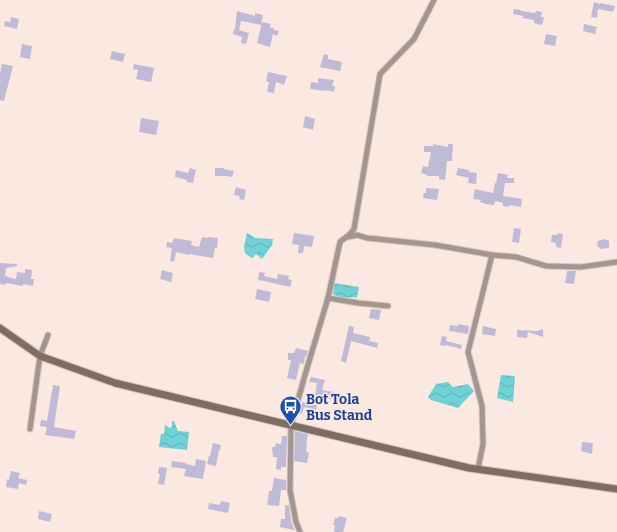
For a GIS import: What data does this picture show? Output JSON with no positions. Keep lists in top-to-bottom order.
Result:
{
  "places": {
    "bus stop": ["Bot Tola Bus Stand"]
  }
}
